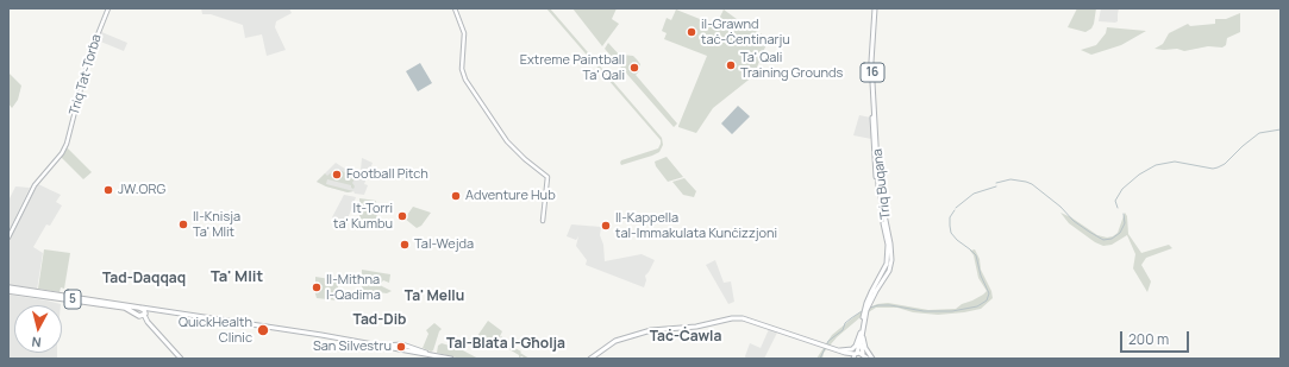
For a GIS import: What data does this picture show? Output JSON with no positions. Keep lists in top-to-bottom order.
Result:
{
  "streets": {
    "highway": ["5"],
    "main road": ["16", "Triq Tat-Torba", "Triq Buqana"]
  },
  "crossings": [
    ["16", "Triq Buqana"]
  ],
  "districts": [
    "Ta' Mlit",
    "Tad-Daqqaq",
    "Ta' Mellu",
    "Tad-Dib",
    "Taċ-Ċawla",
    "Tal-Blata l-Għolja"
  ],
  "places": [
    "il-Grawnd taċ-Ċentinarju",
    "Ta' Qali Training Grounds",
    "Extreme Paintball Ta' Qali",
    "Football Pitch",
    "JW.ORG",
    "Adventure Hub",
    "It-Torri ta' Kumbu",
    "Il-Knisja Ta' Mlit",
    "Il-Kappella tal-Immakulata Kunċizzjoni",
    "Tal-Wejda",
    "Il-Mitħna l-Qadima",
    "QuickHealth Clinic",
    "San Silvestru"
  ],
  "scale_bar": "200 m",
  "north": "bottom"
}
